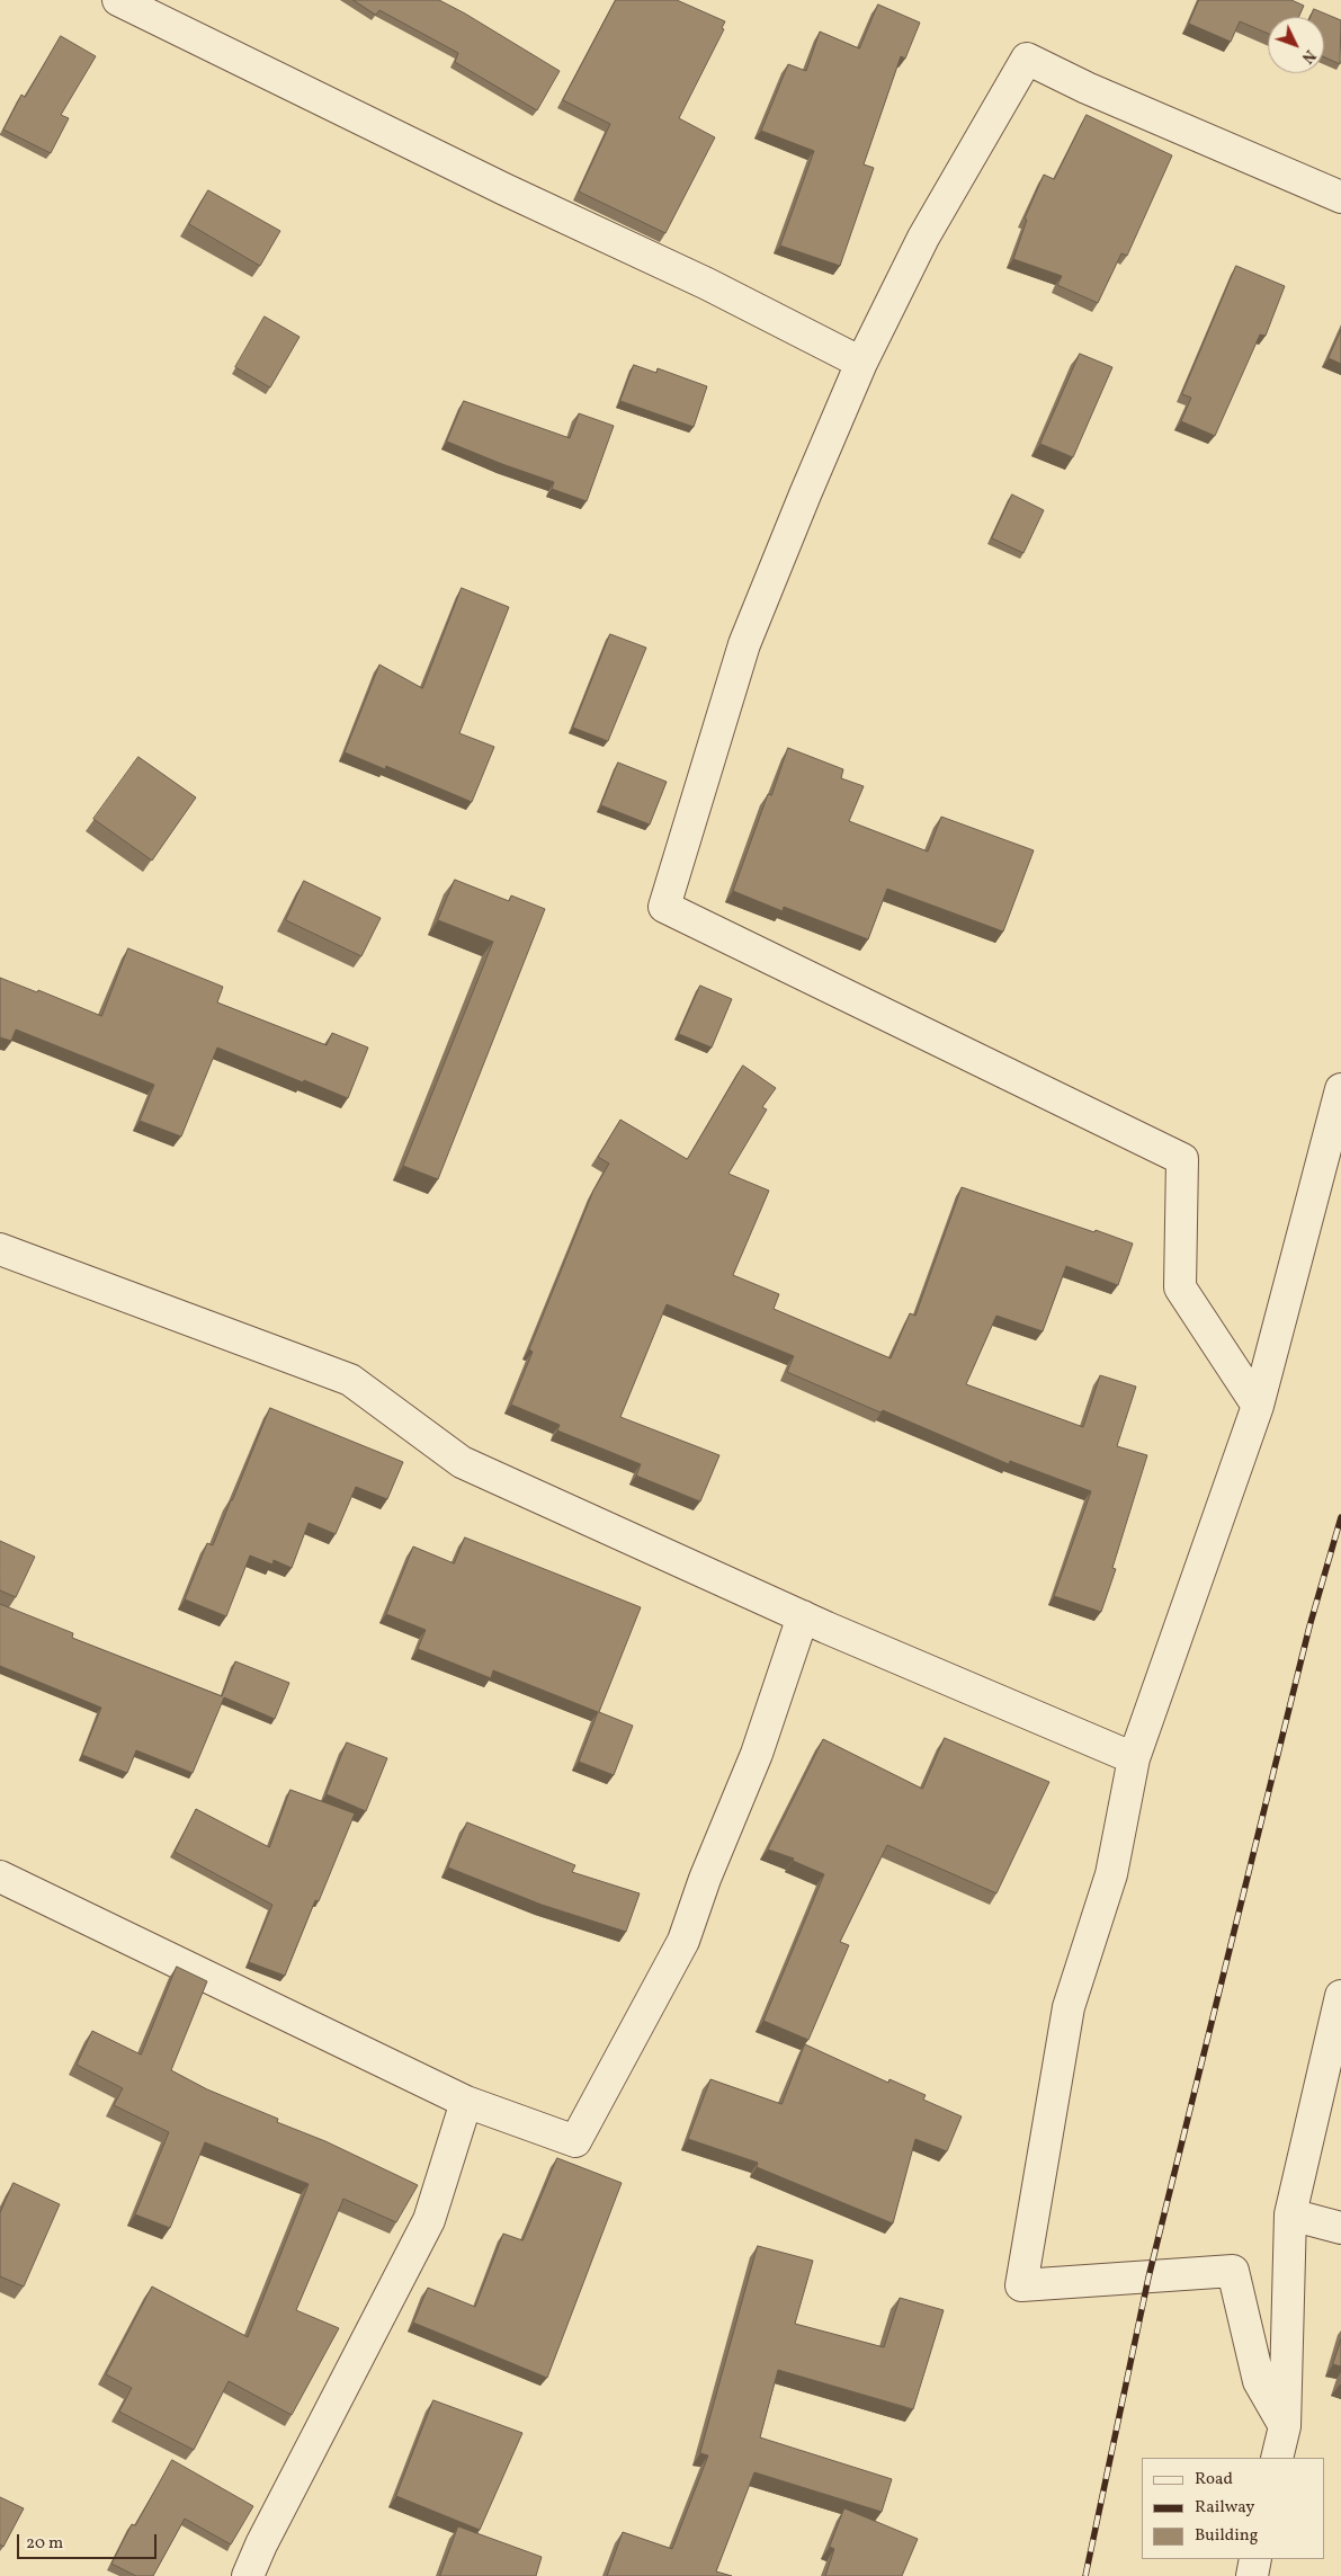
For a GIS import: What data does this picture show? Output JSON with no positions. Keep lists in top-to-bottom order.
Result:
{
  "legend": ["Road", "Railway", "Building"],
  "scale_bar": "20 m",
  "north": "bottom right"
}
